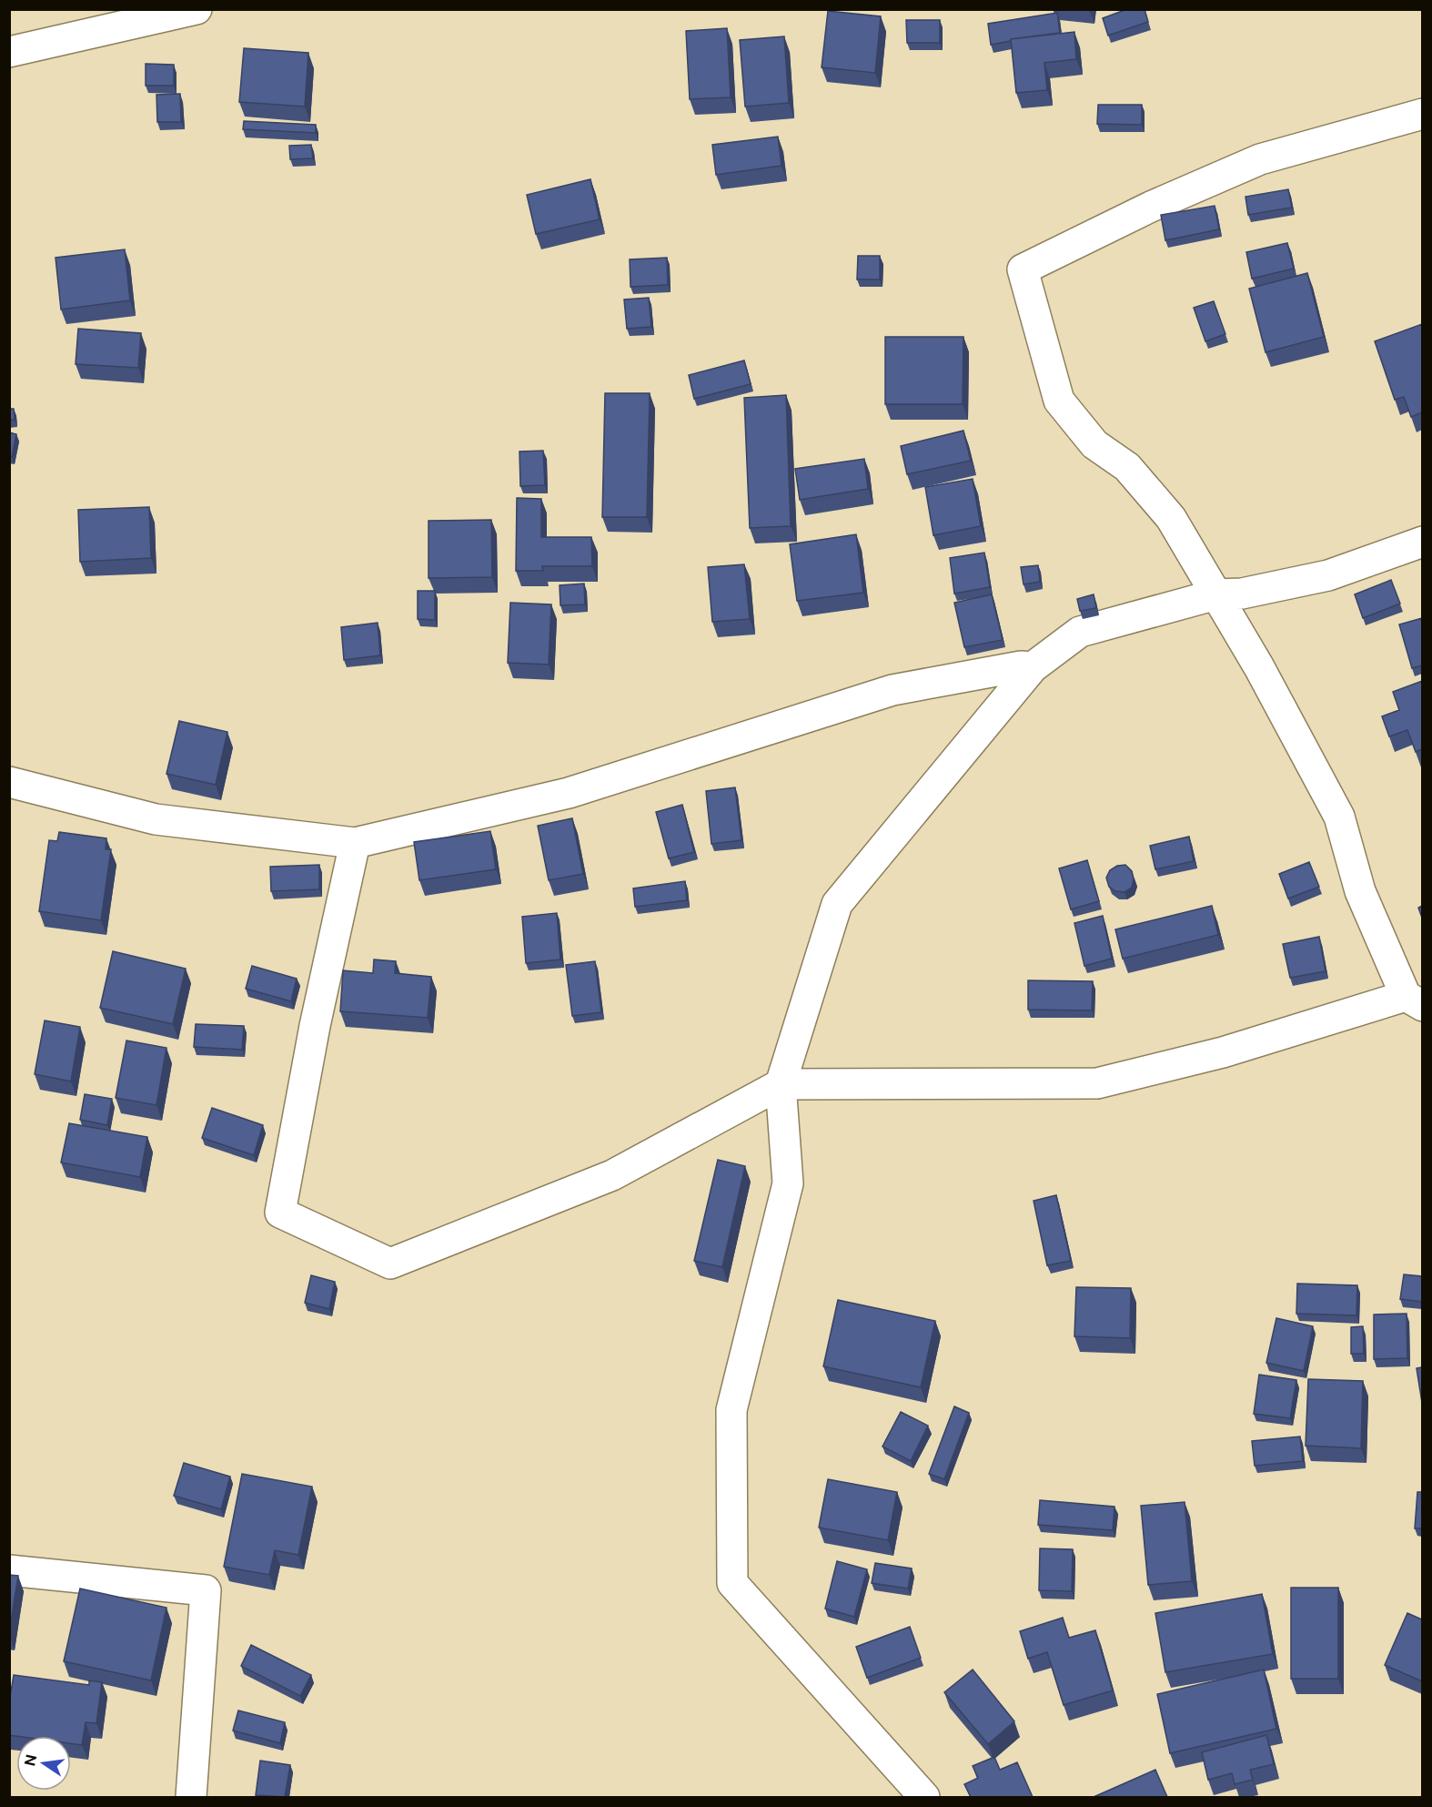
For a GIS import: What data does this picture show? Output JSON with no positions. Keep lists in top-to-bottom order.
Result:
{
  "north": "left"
}
